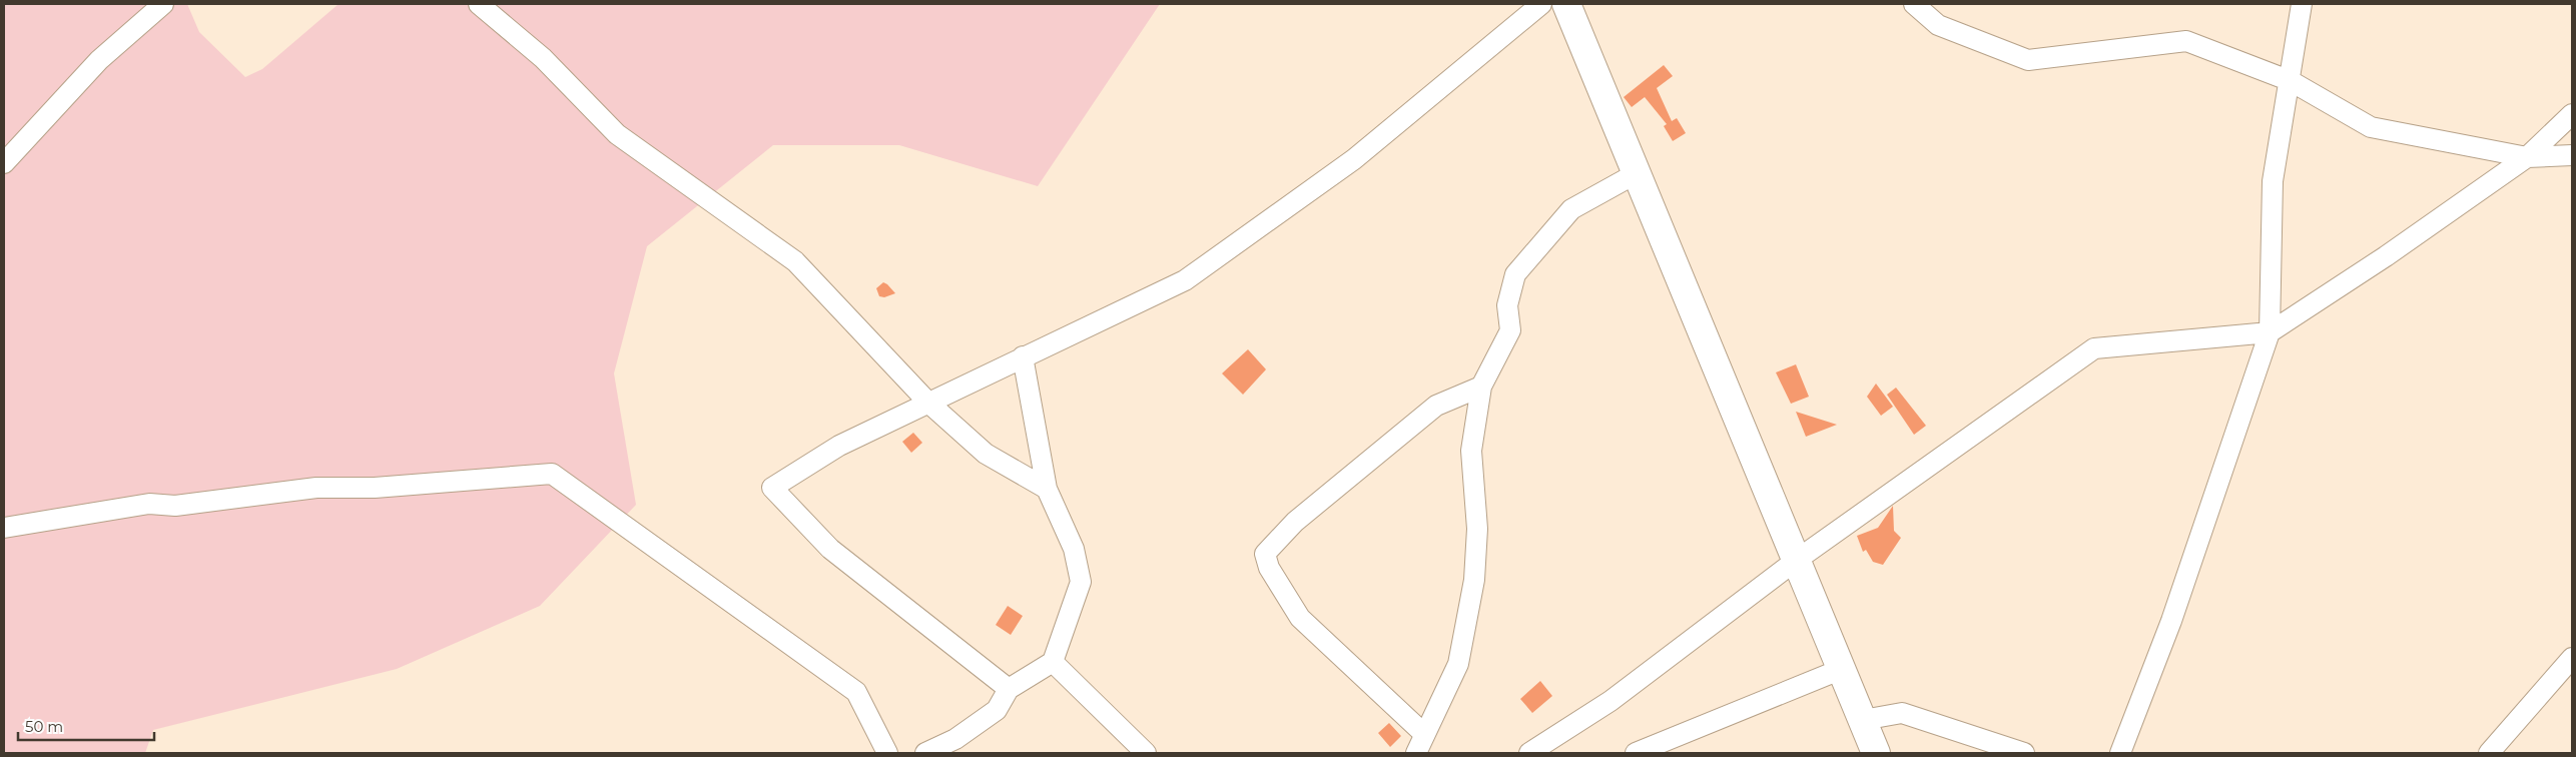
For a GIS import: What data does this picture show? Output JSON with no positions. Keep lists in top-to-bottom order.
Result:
{
  "scale_bar": "50 m"
}
